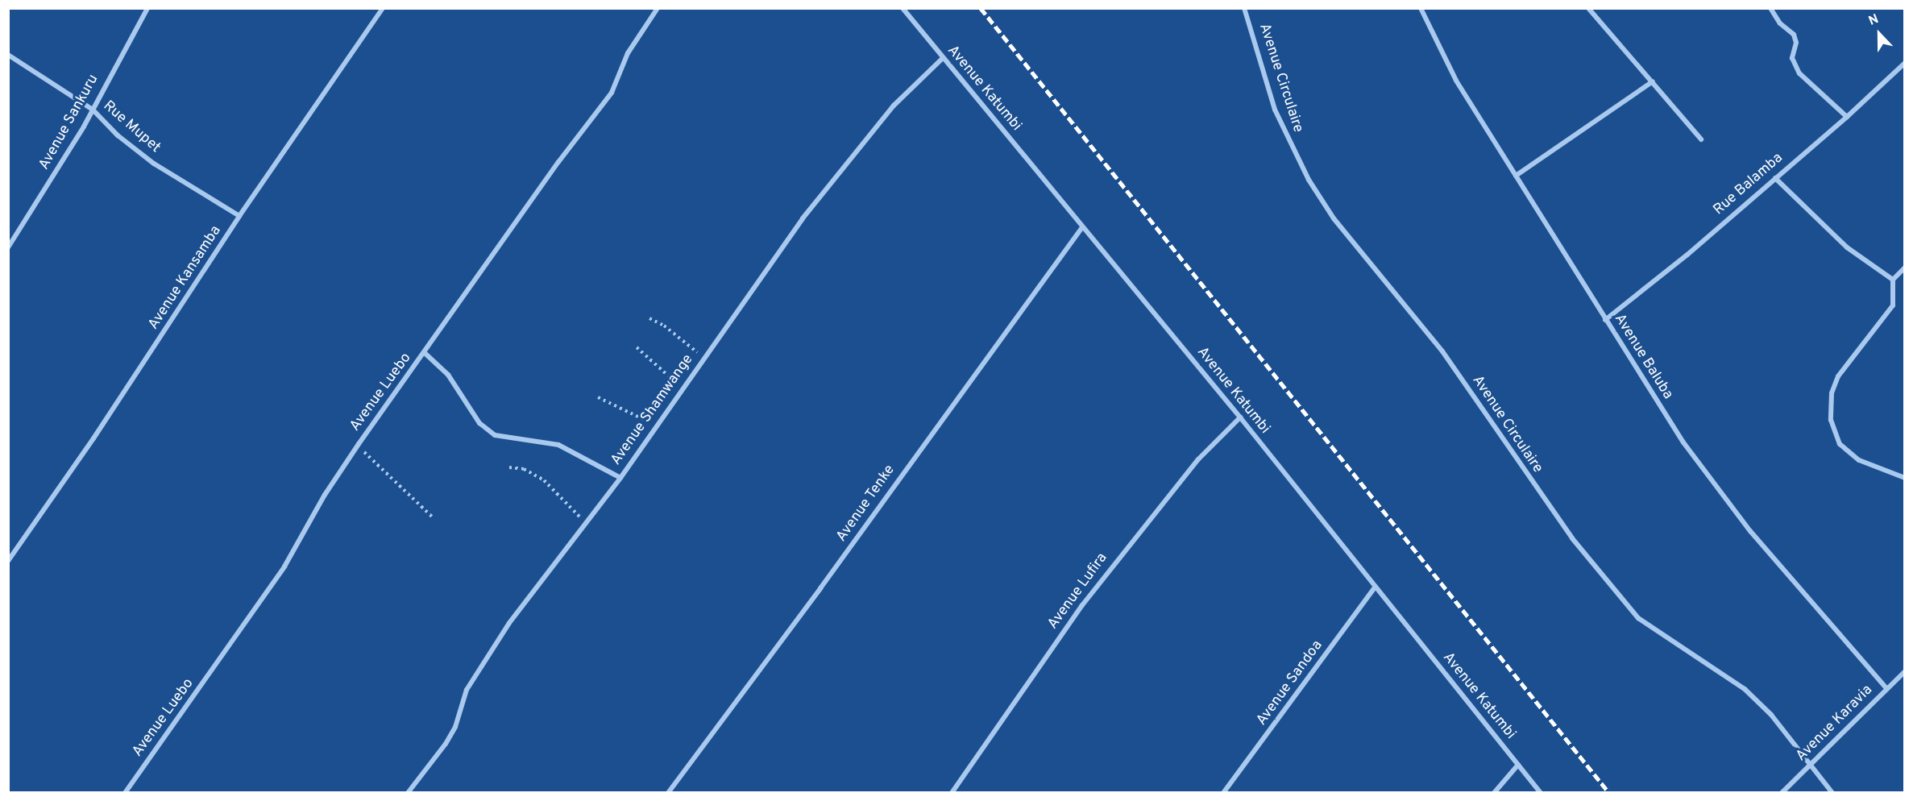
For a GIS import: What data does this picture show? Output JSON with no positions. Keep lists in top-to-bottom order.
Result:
{
  "streets": {
    "street": [
      "Avenue Circulaire",
      "Avenue Katumbi",
      "Avenue Sankuru",
      "Rue Mupet",
      "Rue Balamba",
      "Avenue Kansamba",
      "Avenue Baluba",
      "Avenue Luebo",
      "Avenue Shamwange",
      "Avenue Tenke",
      "Avenue Lufira",
      "Avenue Sandoa",
      "Avenue Karavia"
    ]
  },
  "crossings": [
    ["Avenue Circulaire", "Avenue Karavia"],
    ["Avenue Katumbi", "Avenue Shamwange"],
    ["Avenue Katumbi", "Avenue Tenke"],
    ["Avenue Katumbi", "Avenue Lufira"],
    ["Avenue Katumbi", "Avenue Sandoa"],
    ["Avenue Sankuru", "Rue Mupet"],
    ["Rue Mupet", "Avenue Kansamba"],
    ["Rue Balamba", "Avenue Baluba"],
    ["Avenue Baluba", "Avenue Karavia"]
  ],
  "north": "top"
}
